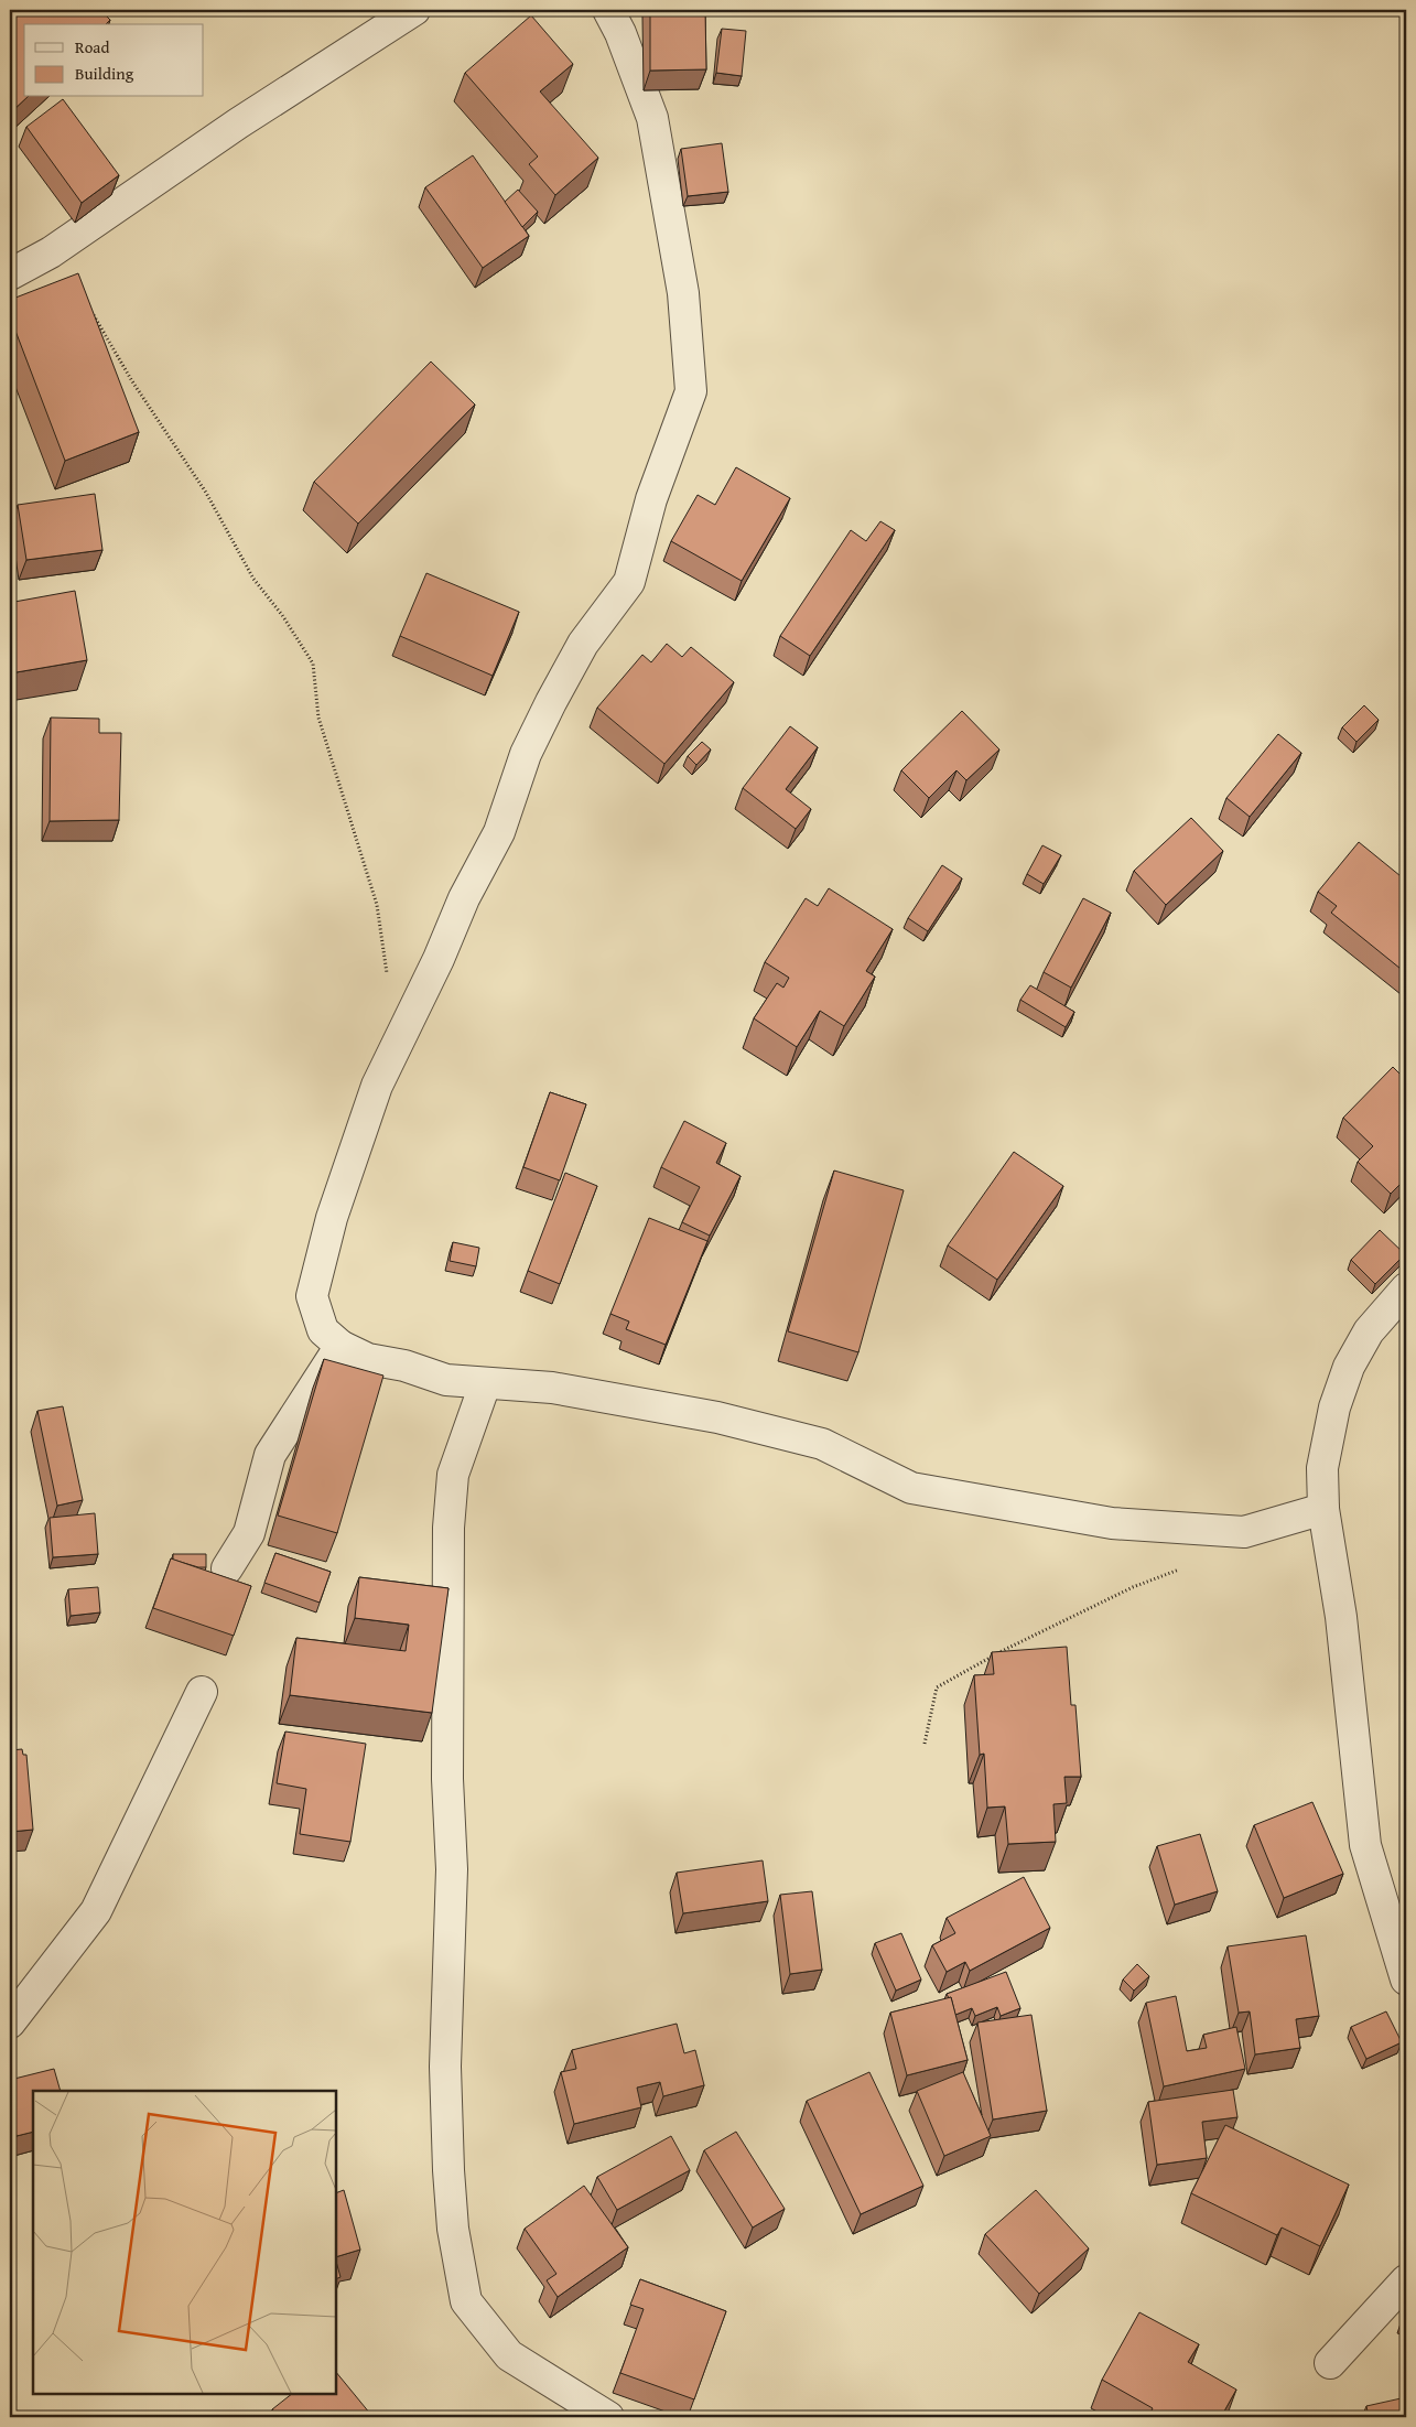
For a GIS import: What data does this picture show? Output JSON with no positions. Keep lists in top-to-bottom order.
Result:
{
  "legend": ["Road", "Building"]
}
